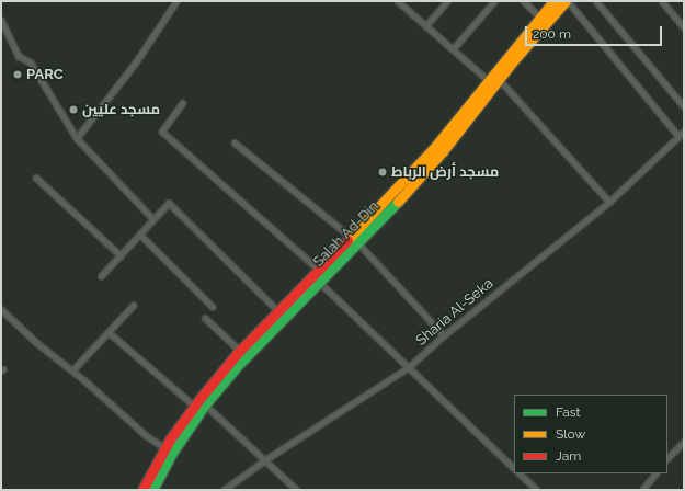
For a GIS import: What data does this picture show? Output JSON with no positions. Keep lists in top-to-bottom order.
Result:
{
  "streets": {
    "highway": ["Salah Ad-Din"],
    "street": ["Sharia Al-Seka"]
  },
  "places": ["PARC", "مسجد عليين", "مسجد أرض الرباط"],
  "legend": ["Fast", "Slow", "Jam"],
  "scale_bar": "200 m"
}
